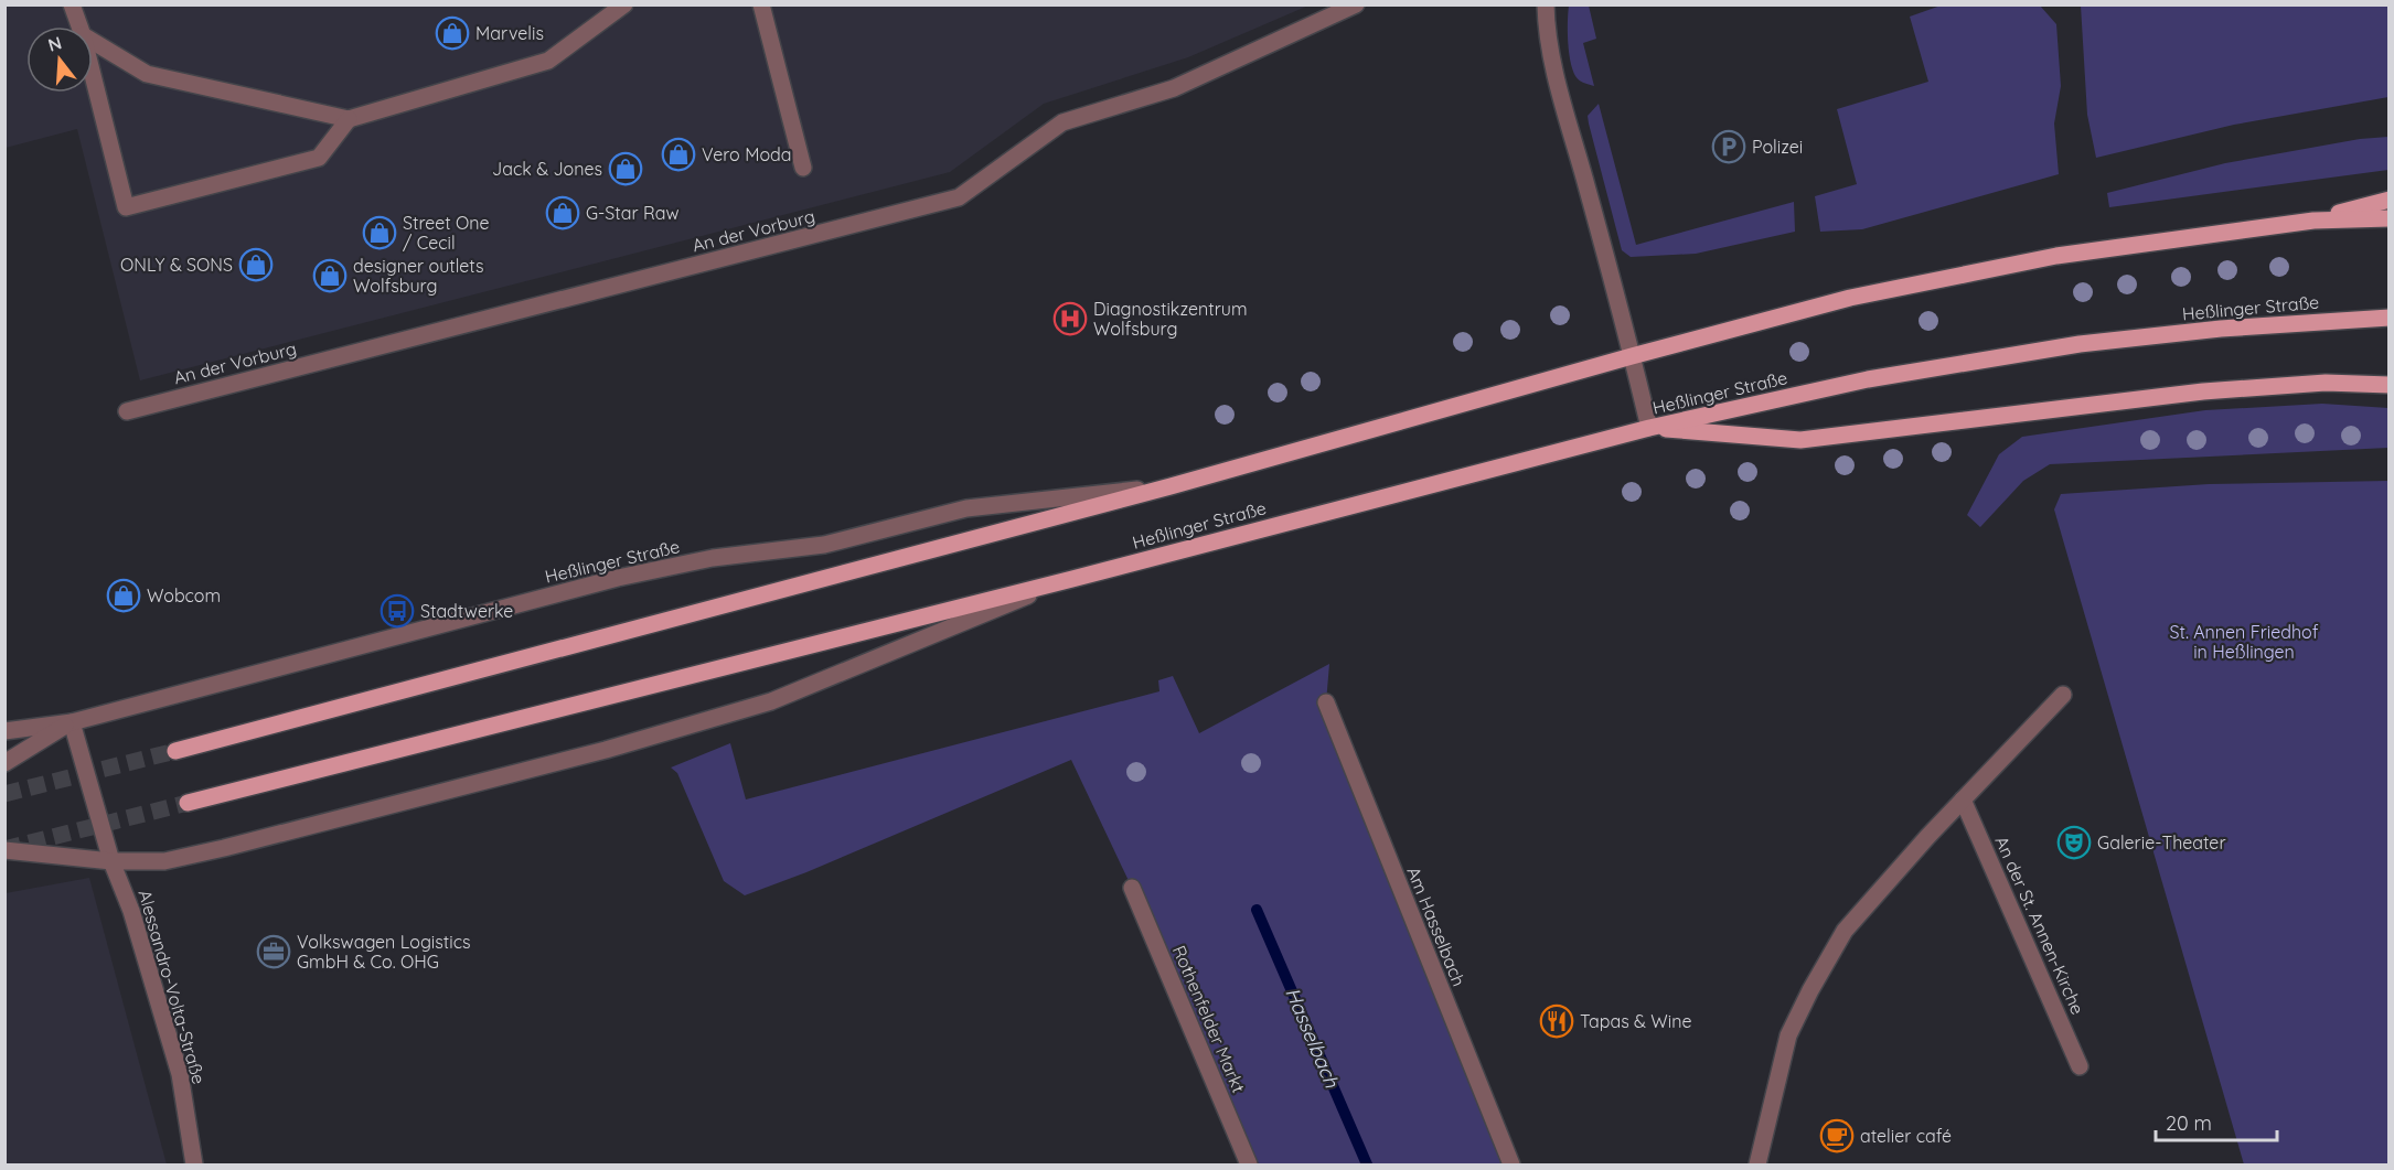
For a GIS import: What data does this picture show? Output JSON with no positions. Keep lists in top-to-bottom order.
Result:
{
  "streets": {
    "main road": ["Heßlinger Straße"],
    "street": [
      "An der Vorburg",
      "An der St. Annen-Kirche",
      "Am Hasselbach",
      "Alessandro-Volta-Straße",
      "Rothenfelder Markt"
    ]
  },
  "crossings": [
    ["Heßlinger Straße", "Alessandro-Volta-Straße"]
  ],
  "water": ["Hasselbach"],
  "parks": ["St. Annen Friedhof in Heßlingen"],
  "places": {
    "shop": [
      "Marvelis",
      "Vero Moda",
      "Jack & Jones",
      "G-Star Raw",
      "Street One / Cecil",
      "ONLY & SONS",
      "designer outlets Wolfsburg",
      "Wobcom"
    ],
    "parking": ["Polizei"],
    "hospital": ["Diagnostikzentrum Wolfsburg"],
    "bus stop": ["Stadtwerke"],
    "theatre": ["Galerie-Theater"],
    "office": ["Volkswagen Logistics GmbH & Co. OHG"],
    "restaurant": ["Tapas & Wine"],
    "cafe": ["atelier café"]
  },
  "scale_bar": "20 m",
  "north": "top"
}
